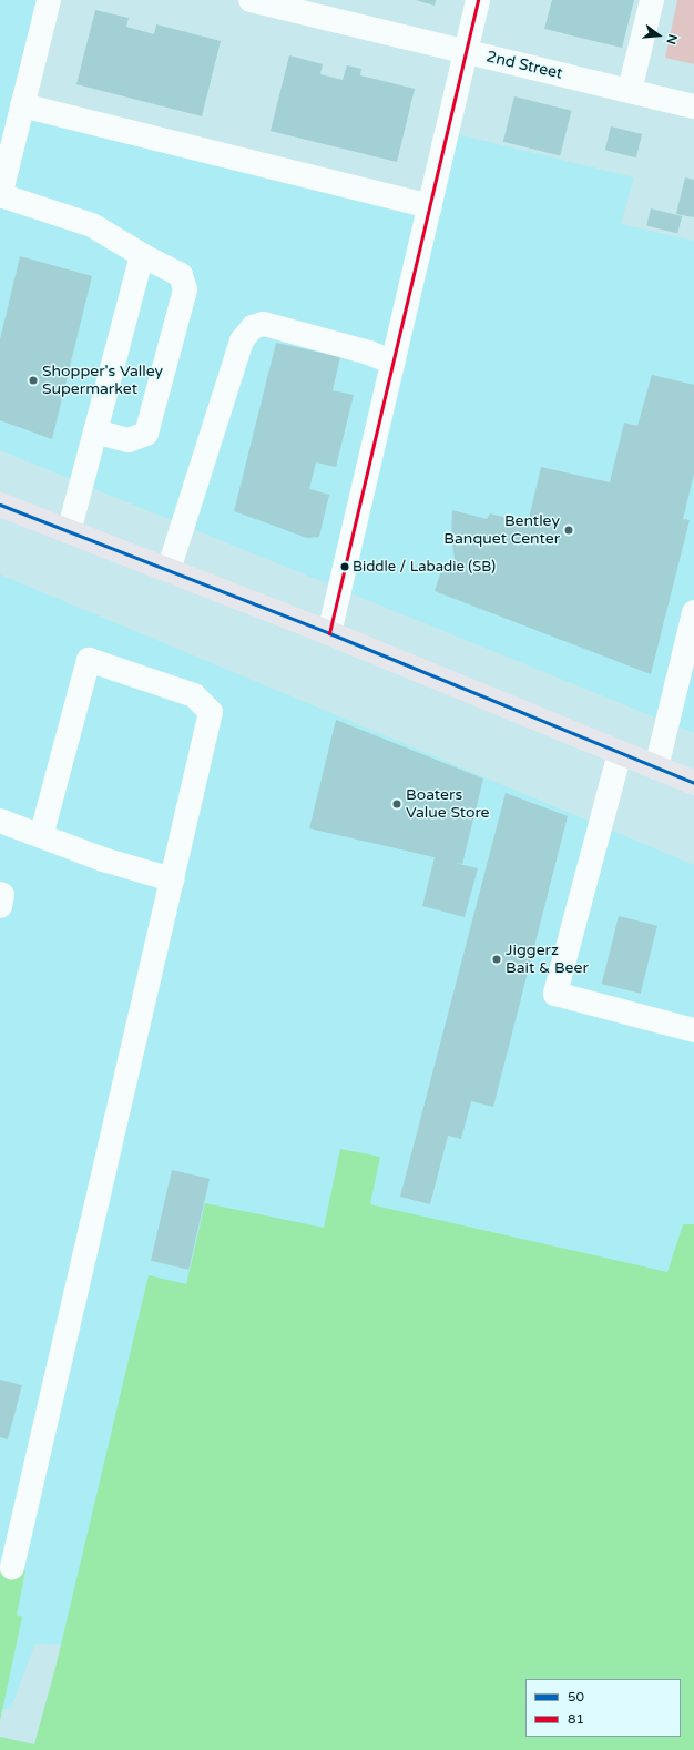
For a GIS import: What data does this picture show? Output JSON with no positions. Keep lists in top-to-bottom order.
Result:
{
  "streets": {
    "street": ["2nd Street"]
  },
  "places": [
    "Shopper's Valley Supermarket",
    "Bentley Banquet Center",
    "Biddle / Labadie (SB)",
    "Boaters Value Store",
    "Jiggerz Bait & Beer"
  ],
  "lines": ["transit line 81", "transit line 50"],
  "legend": ["50", "81"],
  "north": "right"
}
